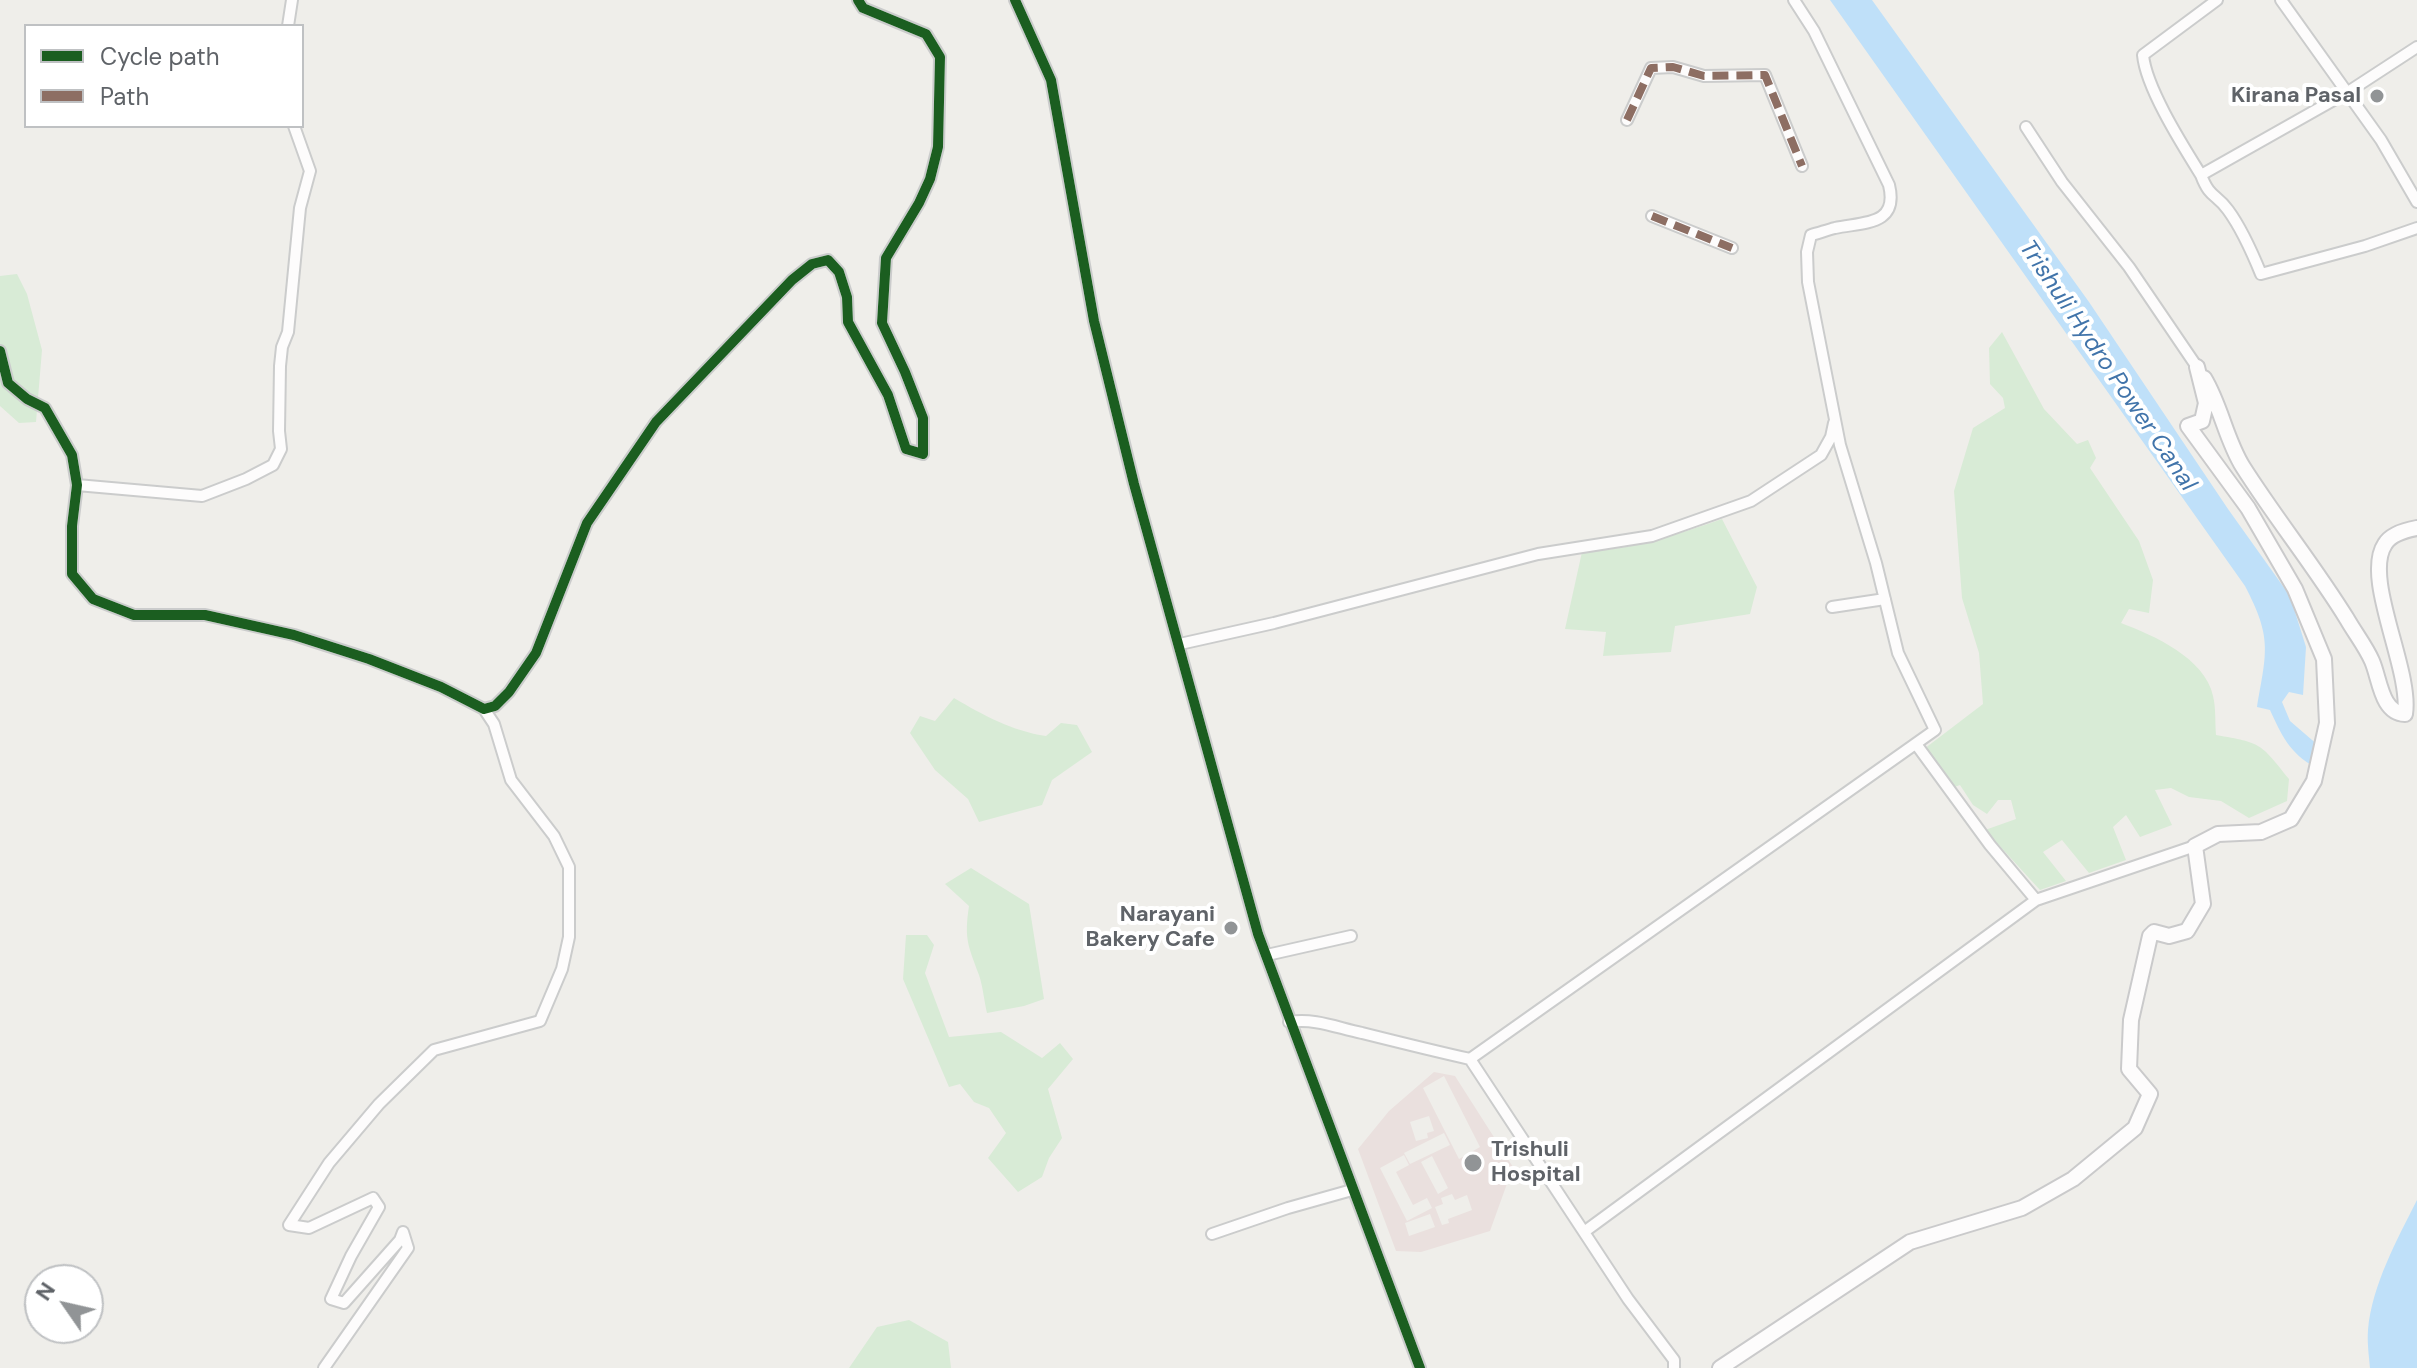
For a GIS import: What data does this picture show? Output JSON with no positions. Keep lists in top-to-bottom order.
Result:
{
  "water": ["Trishuli Hydro Power Canal"],
  "places": ["Kirana Pasal", "Narayani Bakery Cafe", "Trishuli Hospital"],
  "legend": ["Cycle path", "Path"],
  "north": "top left"
}
